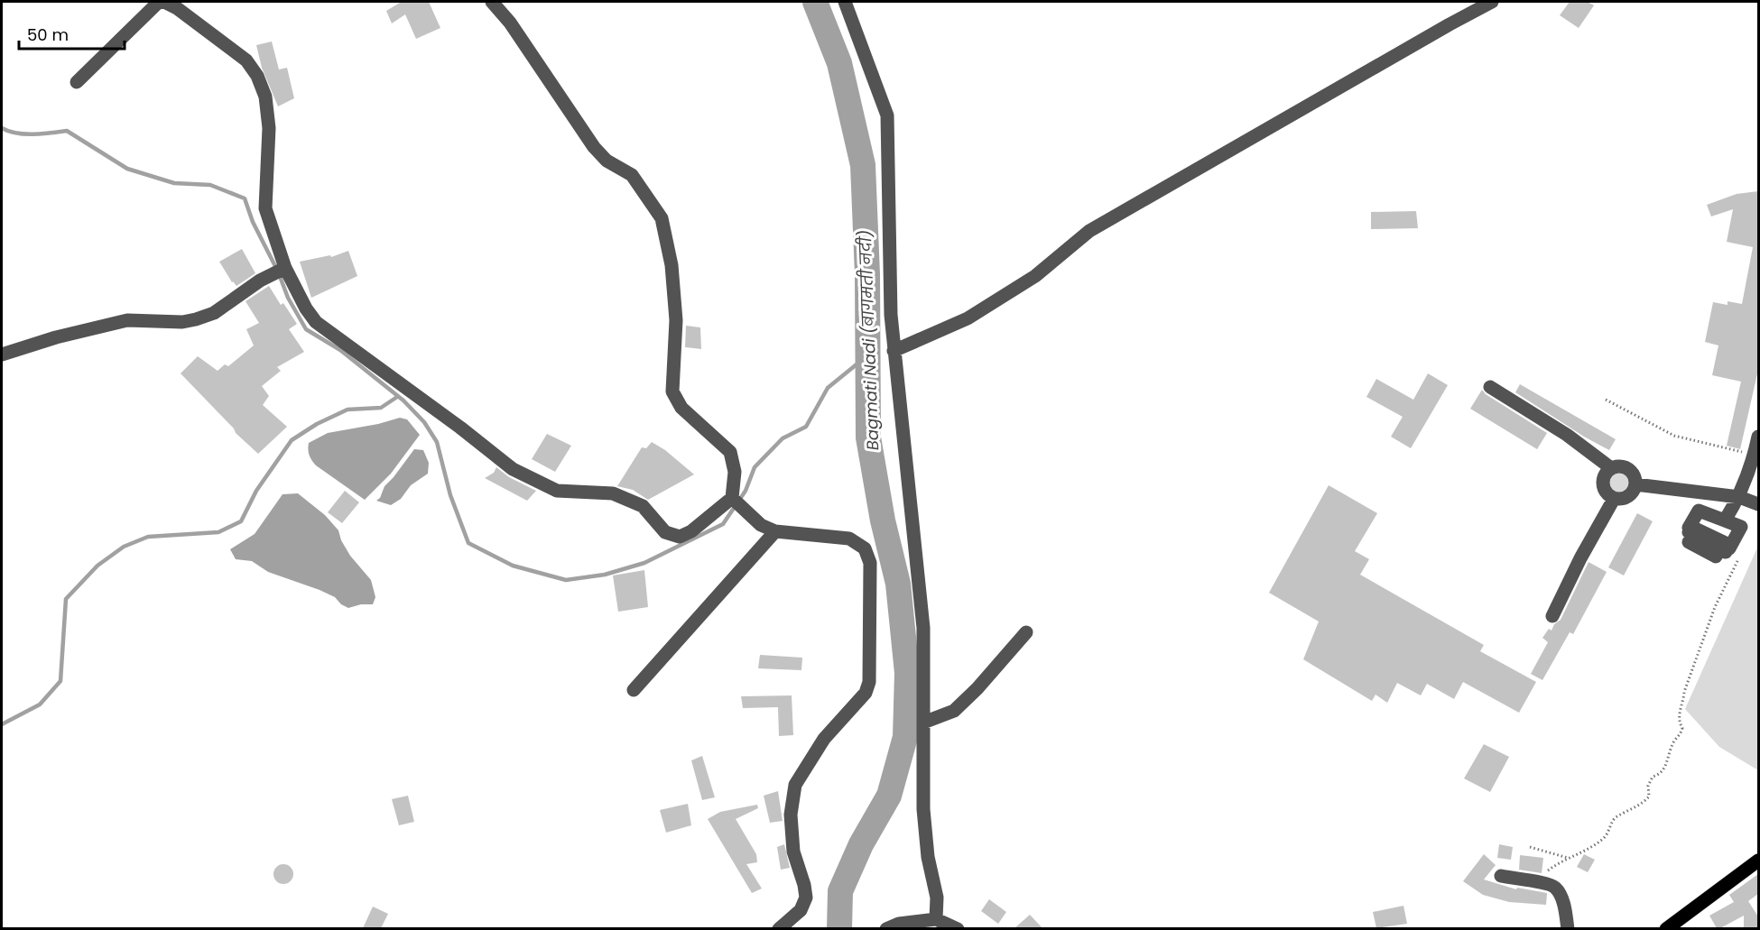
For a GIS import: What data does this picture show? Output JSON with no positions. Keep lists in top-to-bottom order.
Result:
{
  "water": ["Bagmati Nadi (बागमती नदी)"],
  "scale_bar": "50 m"
}
